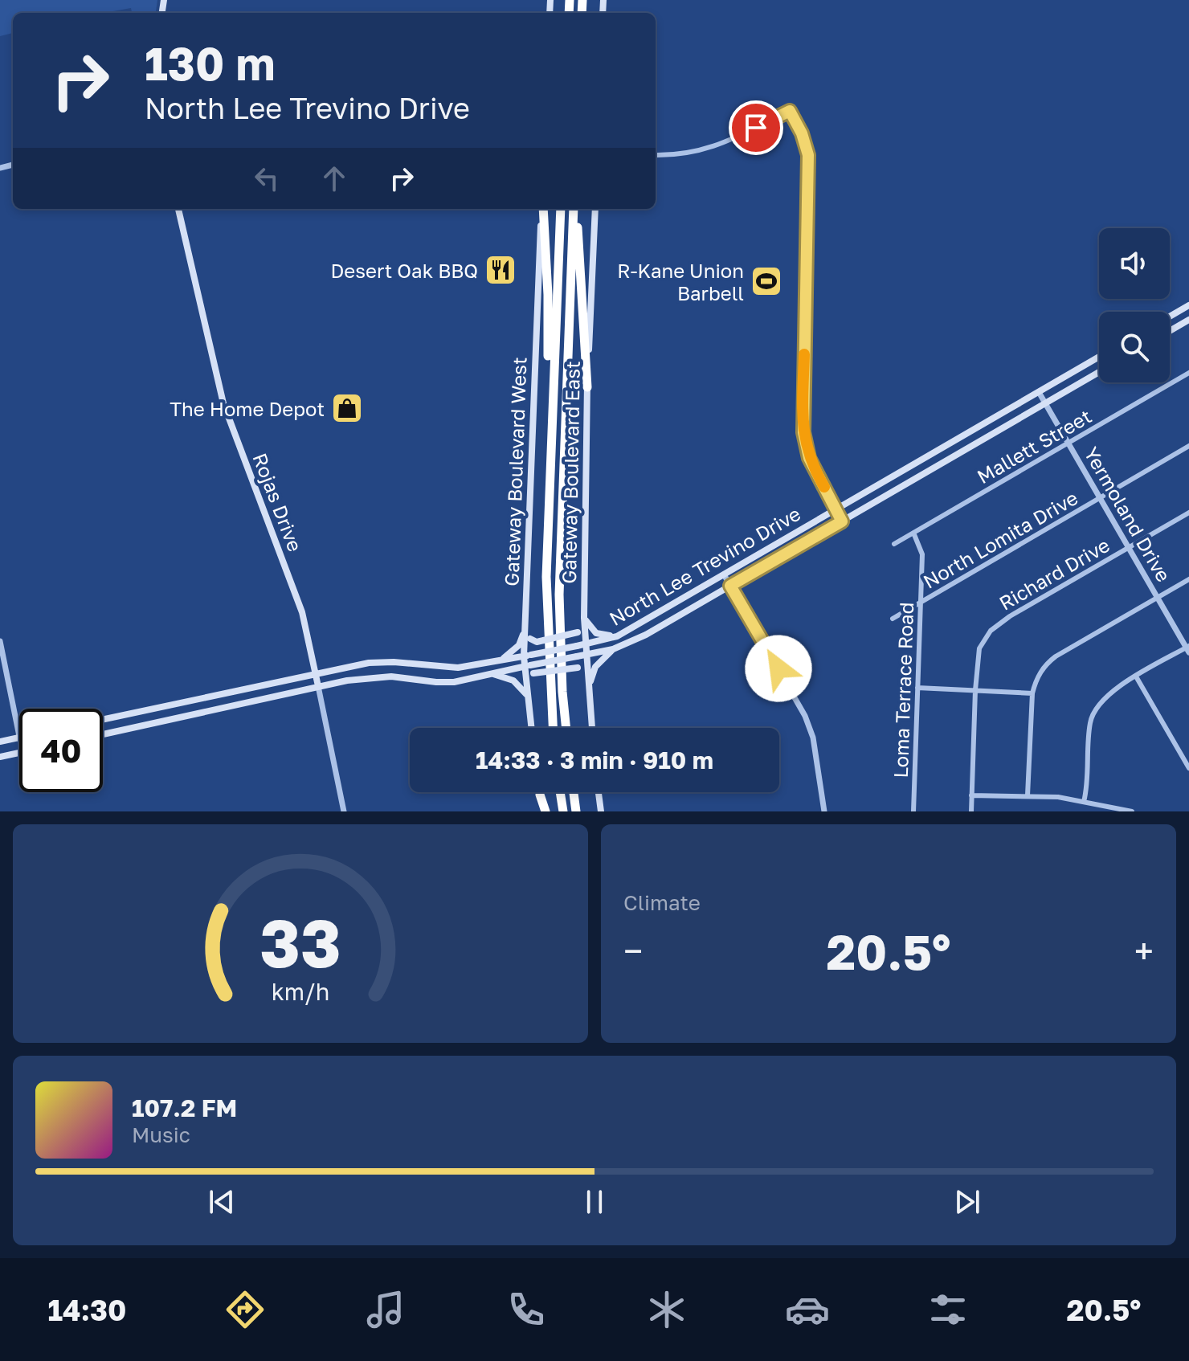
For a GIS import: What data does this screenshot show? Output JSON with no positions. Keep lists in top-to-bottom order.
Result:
{
  "streets": {
    "main road": [
      "Gateway Boulevard West",
      "Gateway Boulevard East",
      "Rojas Drive",
      "North Lee Trevino Drive"
    ],
    "street": [
      "Mallett Street",
      "Yermoland Drive",
      "North Lomita Drive",
      "Richard Drive",
      "Loma Terrace Road"
    ]
  },
  "crossings": [
    ["Mallett Street", "Yermoland Drive"],
    ["Mallett Street", "Loma Terrace Road"],
    ["Gateway Boulevard West", "North Lee Trevino Drive"],
    ["Gateway Boulevard East", "North Lee Trevino Drive"],
    ["Rojas Drive", "North Lee Trevino Drive"],
    ["Yermoland Drive", "North Lomita Drive"],
    ["Yermoland Drive", "North Lee Trevino Drive"],
    ["Yermoland Drive", "Richard Drive"],
    ["North Lomita Drive", "Loma Terrace Road"]
  ],
  "places": {
    "restaurant": ["Desert Oak BBQ"],
    "sports": ["R-Kane Union Barbell"],
    "shop": ["The Home Depot"]
  },
  "page": {
    "turn": ["130 m", "North Lee Trevino Drive"],
    "limit": "40",
    "trip": "14:33 · 3 min · 910 m",
    "tile": "Climate",
    "heat": ["−", "20.5°", "+"],
    "song": ["107.2 FM", "Music"],
    "tabs": ["14:30", "20.5°"],
    "gauge": ["33", "km/h"]
  }
}
